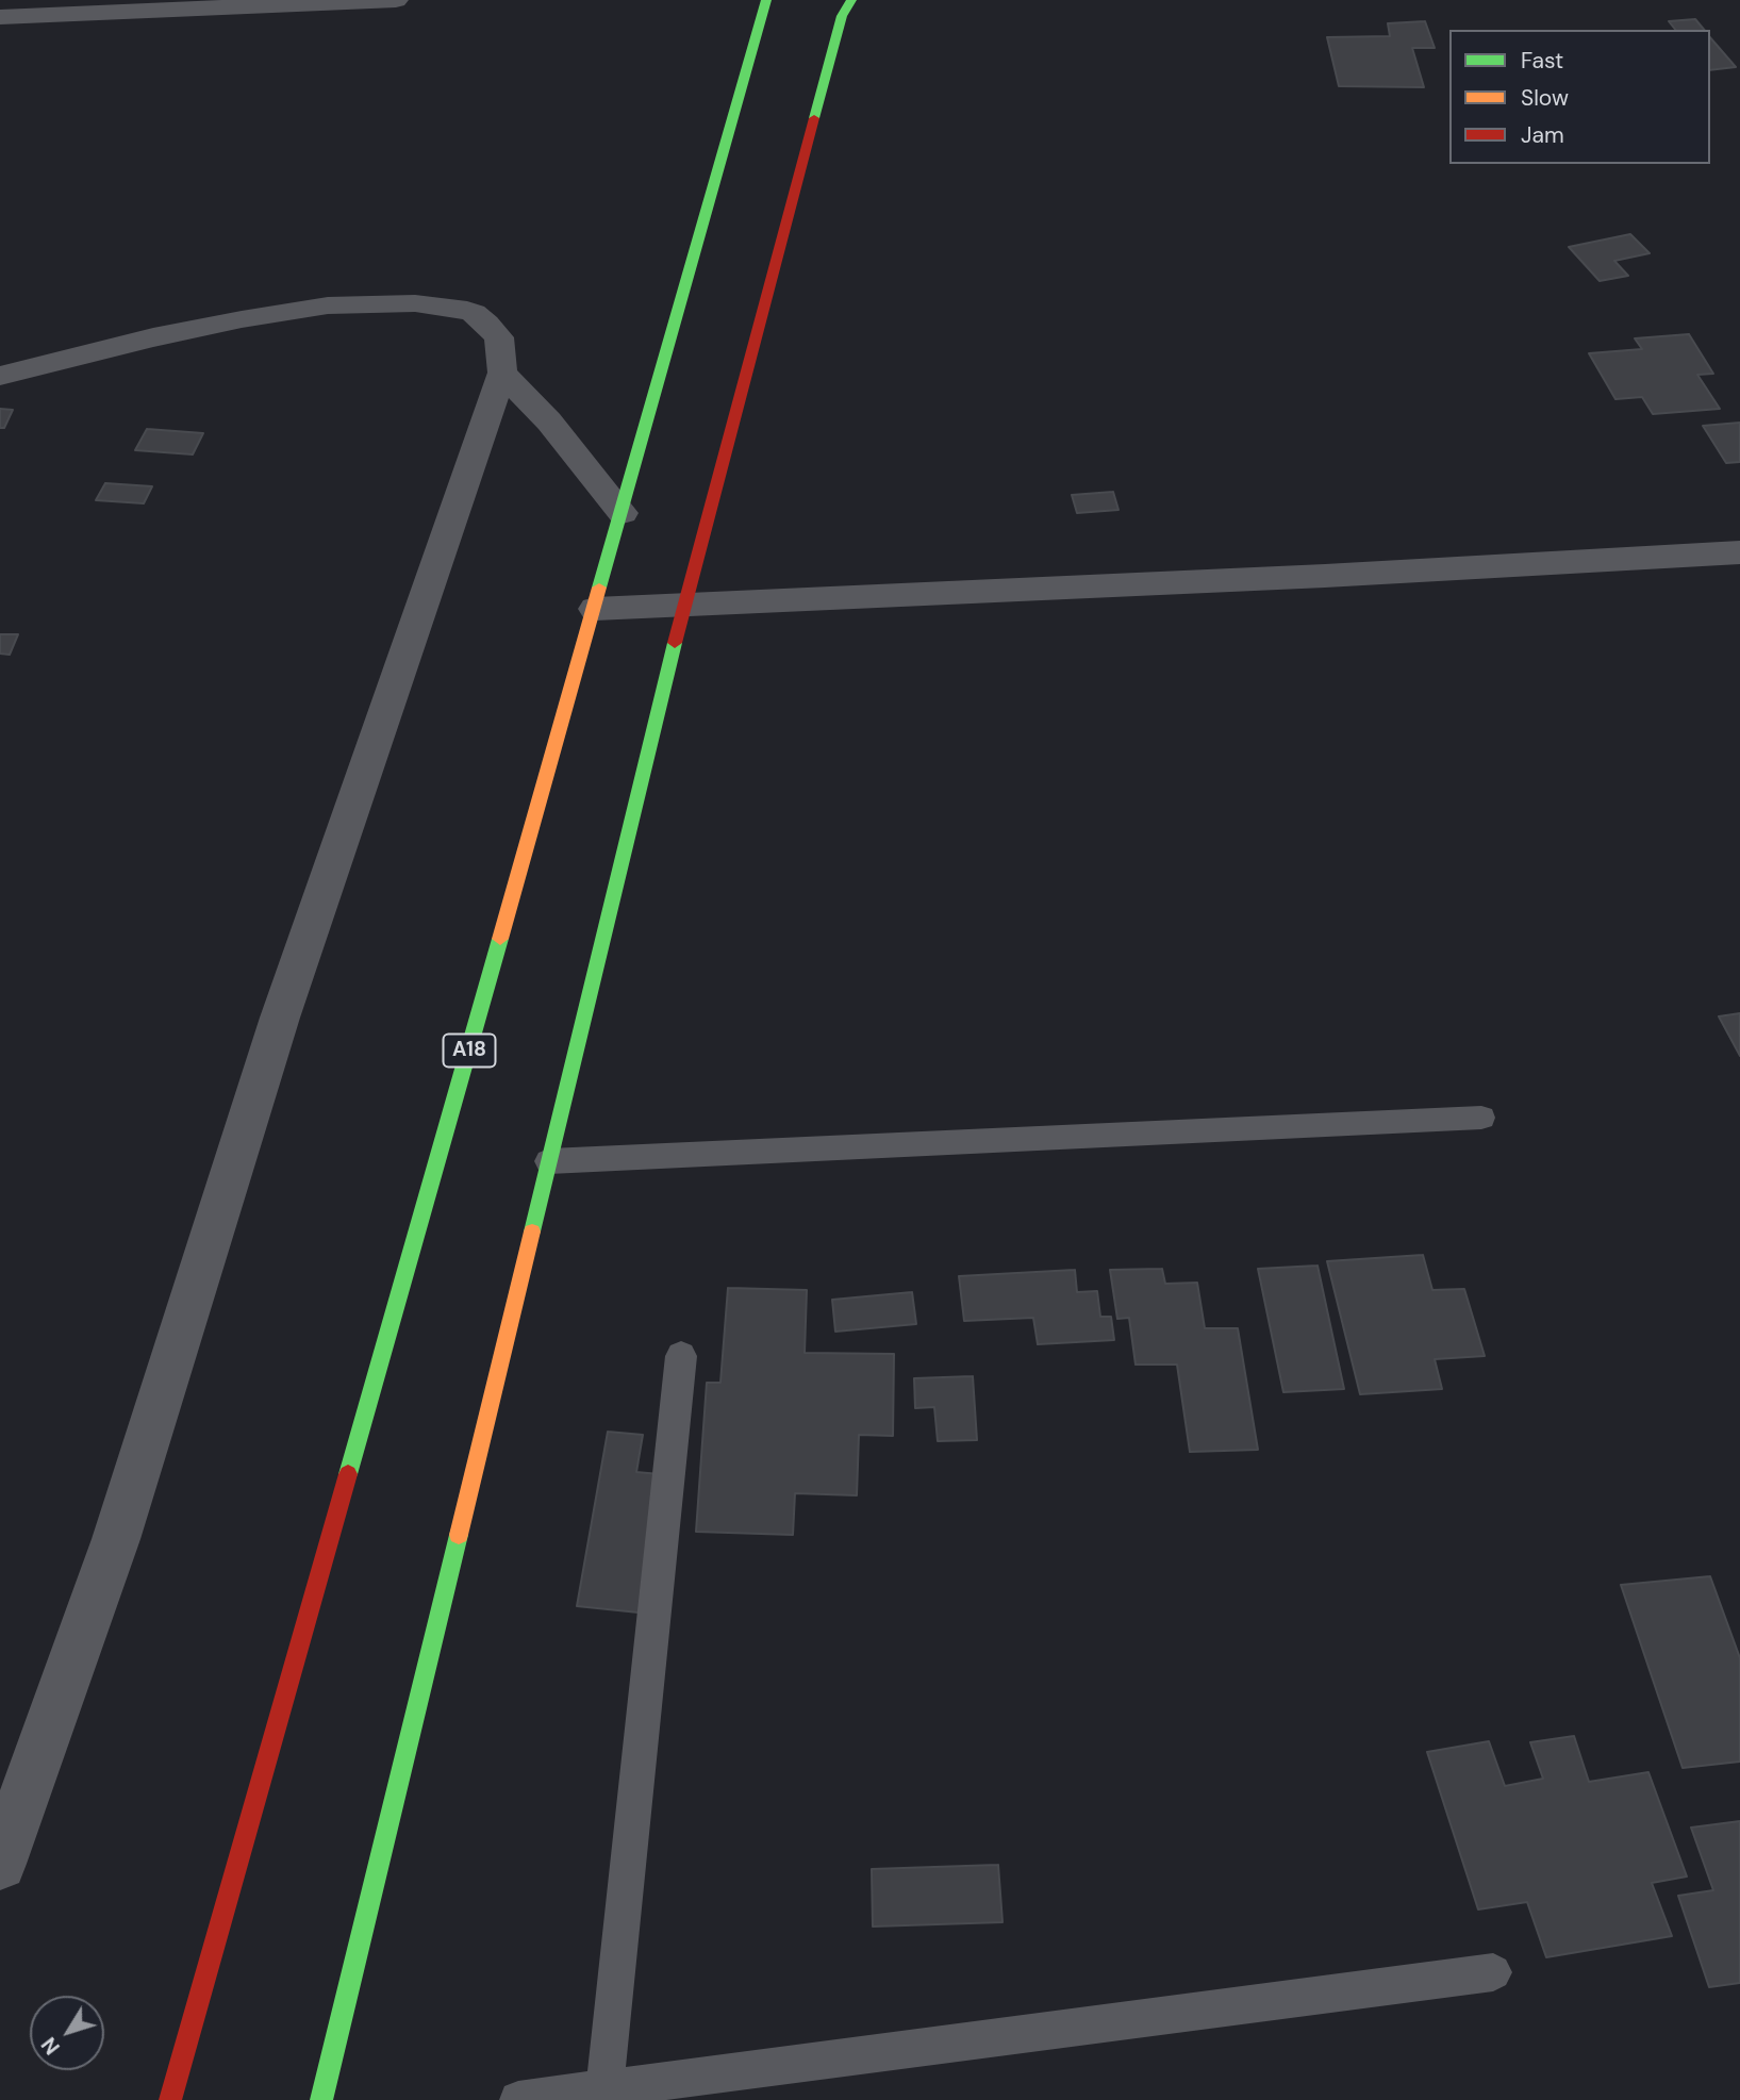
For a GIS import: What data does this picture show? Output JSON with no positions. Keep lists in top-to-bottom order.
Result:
{
  "streets": {
    "main road": ["A18"]
  },
  "legend": ["Fast", "Slow", "Jam"],
  "north": "bottom left"
}
